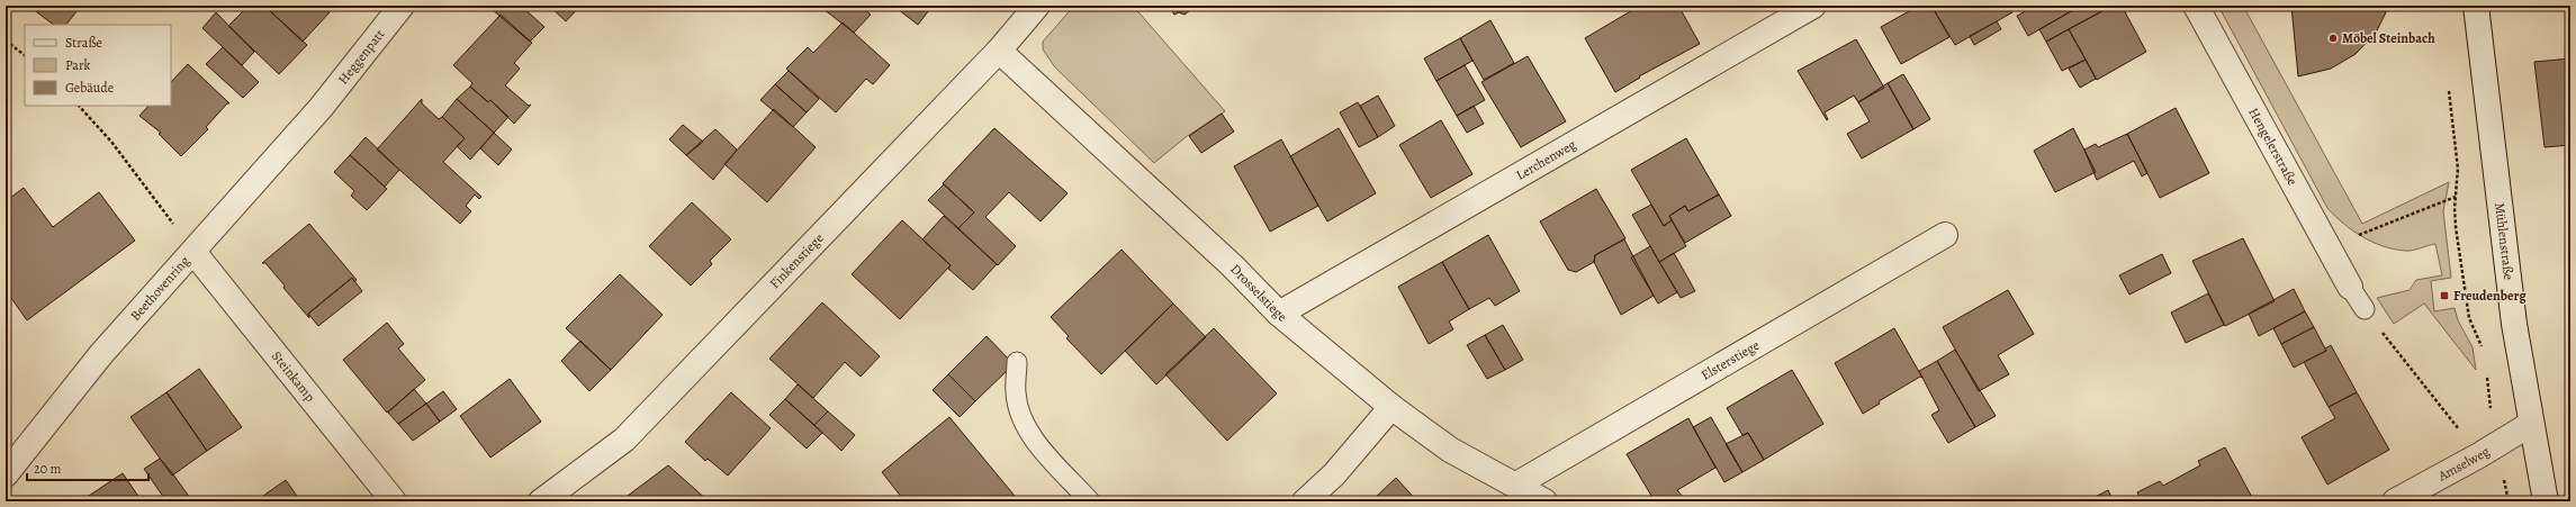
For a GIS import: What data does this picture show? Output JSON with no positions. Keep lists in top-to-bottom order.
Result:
{
  "streets": {
    "street": [
      "Heggenpatt",
      "Hengelerstraße",
      "Lerchenweg",
      "Mühlenstraße",
      "Finkenstiege",
      "Beethovenring",
      "Drosselstiege",
      "Elsterstiege",
      "Steinkamp",
      "Amselweg"
    ]
  },
  "crossings": [
    ["Heggenpatt", "Beethovenring"],
    ["Lerchenweg", "Drosselstiege"],
    ["Mühlenstraße", "Amselweg"],
    ["Finkenstiege", "Drosselstiege"],
    ["Beethovenring", "Steinkamp"],
    ["Drosselstiege", "Elsterstiege"]
  ],
  "places": {
    "other": ["Möbel Steinbach"],
    "transit": ["Freudenberg"]
  },
  "legend": ["Straße", "Park", "Gebäude"],
  "scale_bar": "20 m"
}
